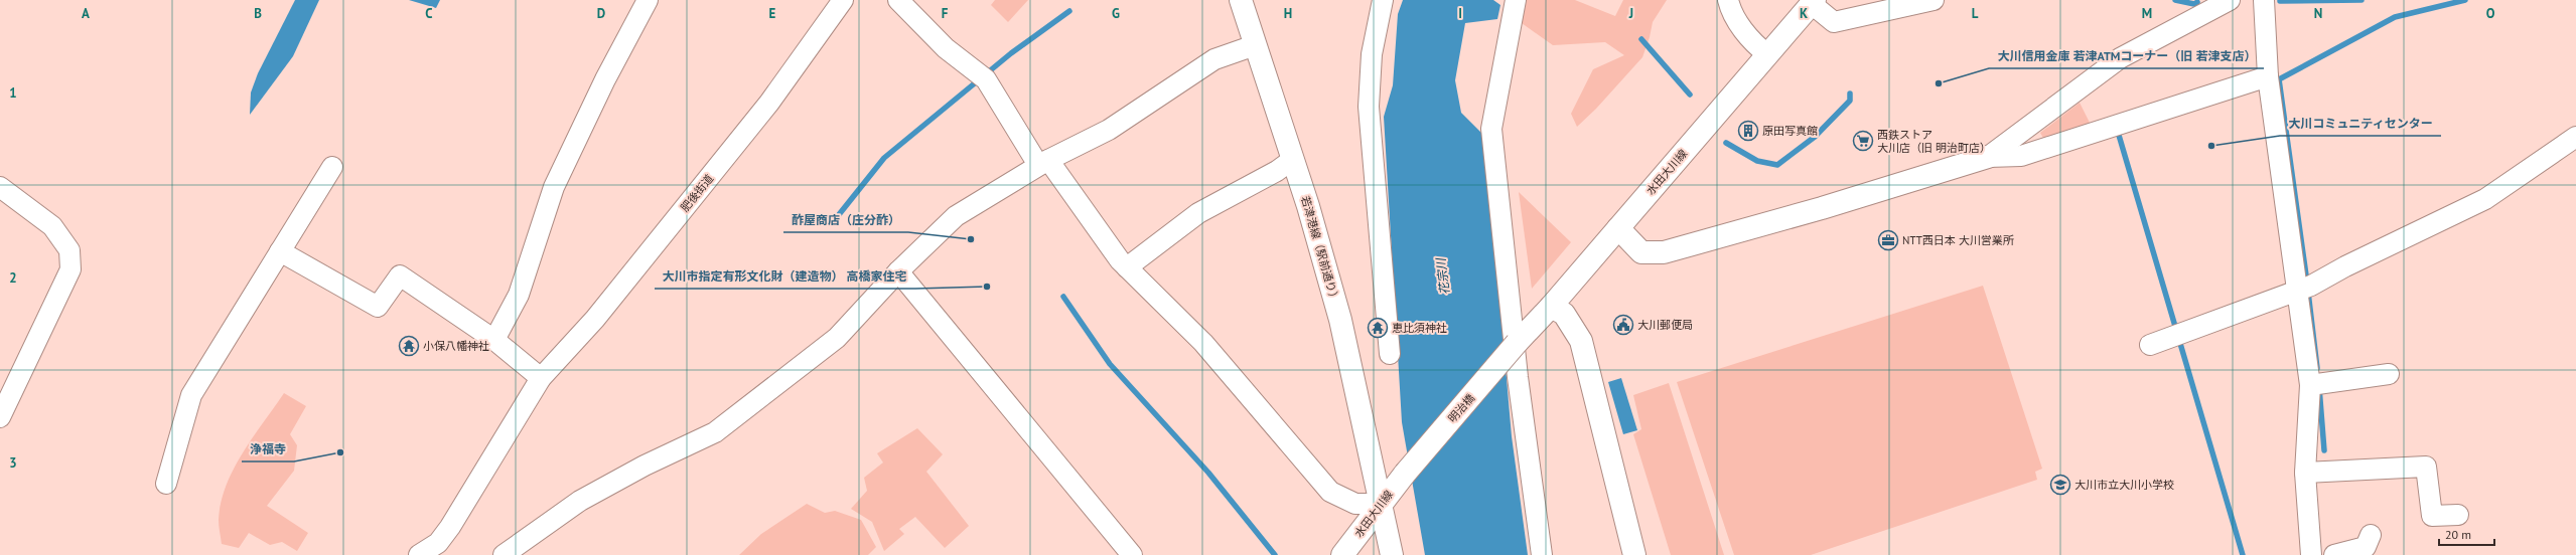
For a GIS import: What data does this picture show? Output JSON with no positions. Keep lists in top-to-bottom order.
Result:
{
  "streets": {
    "main road": ["水田大川線", "若津港線（駅前通り）", "明治橋"],
    "street": ["肥後街道"]
  },
  "crossings": [
    ["水田大川線", "若津港線（駅前通り）"],
    ["水田大川線", "明治橋"]
  ],
  "water": ["花宗川"],
  "places": {
    "other": [
      "大川信用金庫 若津ATMコーナー（旧 若津支店）",
      "大川コミュニティセンター",
      "酢屋商店（庄分酢）",
      "大川市指定有形文化財（建造物） 高橋家住宅",
      "浄福寺"
    ],
    "building": ["原田写真館"],
    "supermarket": ["西鉄ストア 大川店（旧 明治町店）"],
    "office": ["NTT西日本 大川営業所"],
    "public building": ["大川郵便局"],
    "temple": ["恵比須神社", "小保八幡神社"],
    "school or university": ["大川市立大川小学校"]
  },
  "scale_bar": "20 m",
  "grid": {
    "columns": [
      "A",
      "B",
      "C",
      "D",
      "E",
      "F",
      "G",
      "H",
      "I",
      "J",
      "K",
      "L",
      "M",
      "N",
      "O"
    ],
    "rows": ["1", "2", "3"]
  }
}
